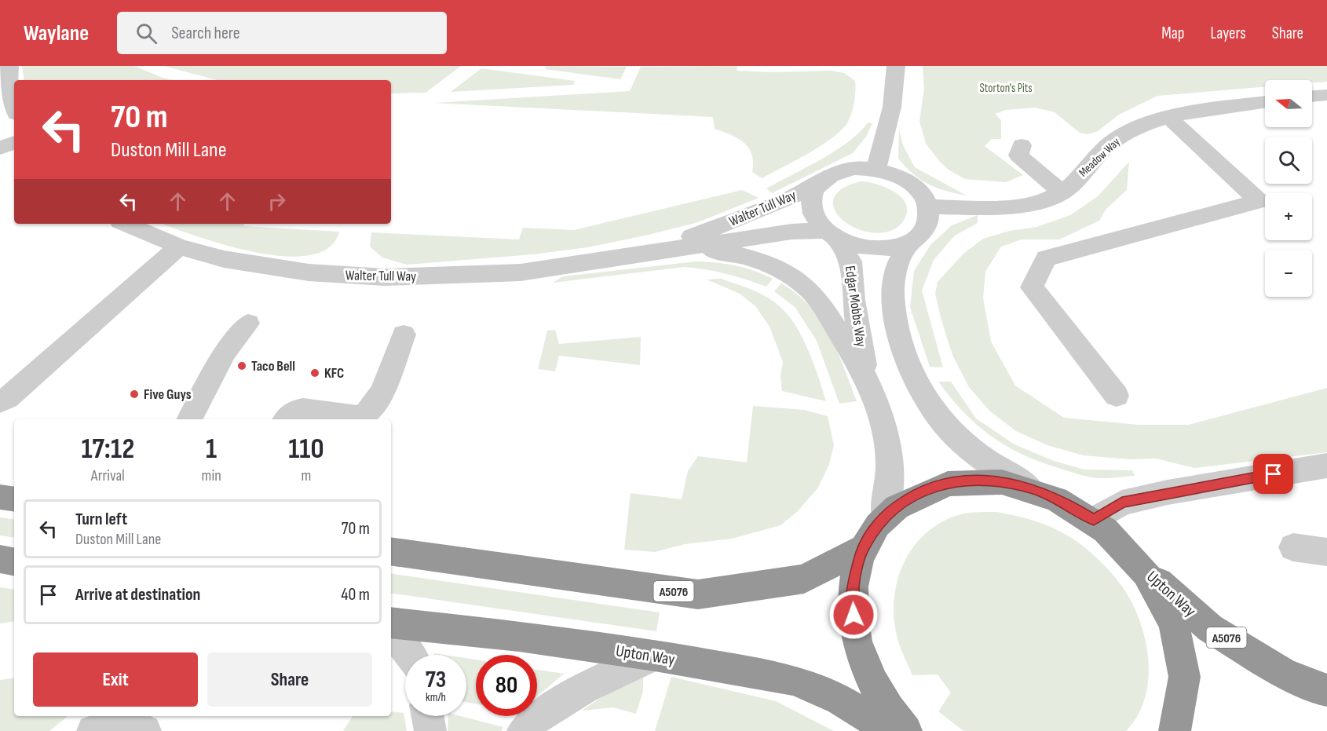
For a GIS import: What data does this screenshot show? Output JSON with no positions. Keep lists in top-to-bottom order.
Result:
{
  "streets": {
    "highway": ["A5076", "Upton Way"],
    "street": ["Meadow Way", "Walter Tull Way", "Edgar Mobbs Way"]
  },
  "crossings": [
    ["Meadow Way", "Walter Tull Way"],
    ["Meadow Way", "Edgar Mobbs Way"],
    ["Walter Tull Way", "Edgar Mobbs Way"]
  ],
  "parks": ["Storton's Pits"],
  "places": ["Taco Bell", "KFC", "Five Guys"],
  "north": "left",
  "page": {
    "header": "Waylane",
    "search": "Search here",
    "nav": ["Map", "Layers", "Share"],
    "map_buttons": ["+", "−"],
    "turn": ["70 m", "Duston Mill Lane"],
    "eta": [
      "17:12",
      "Arrival",
      "1",
      "min",
      "110",
      "m"
    ],
    "list": [
      {
        "name": "Turn left",
        "note": "Duston Mill Lane",
        "value": "70 m"
      },
      {
        "name": "Arrive at destination",
        "value": "40 m"
      }
    ],
    "buttons": ["Exit", "Share"],
    "speed": "73 km/h",
    "limit": "80"
  }
}
